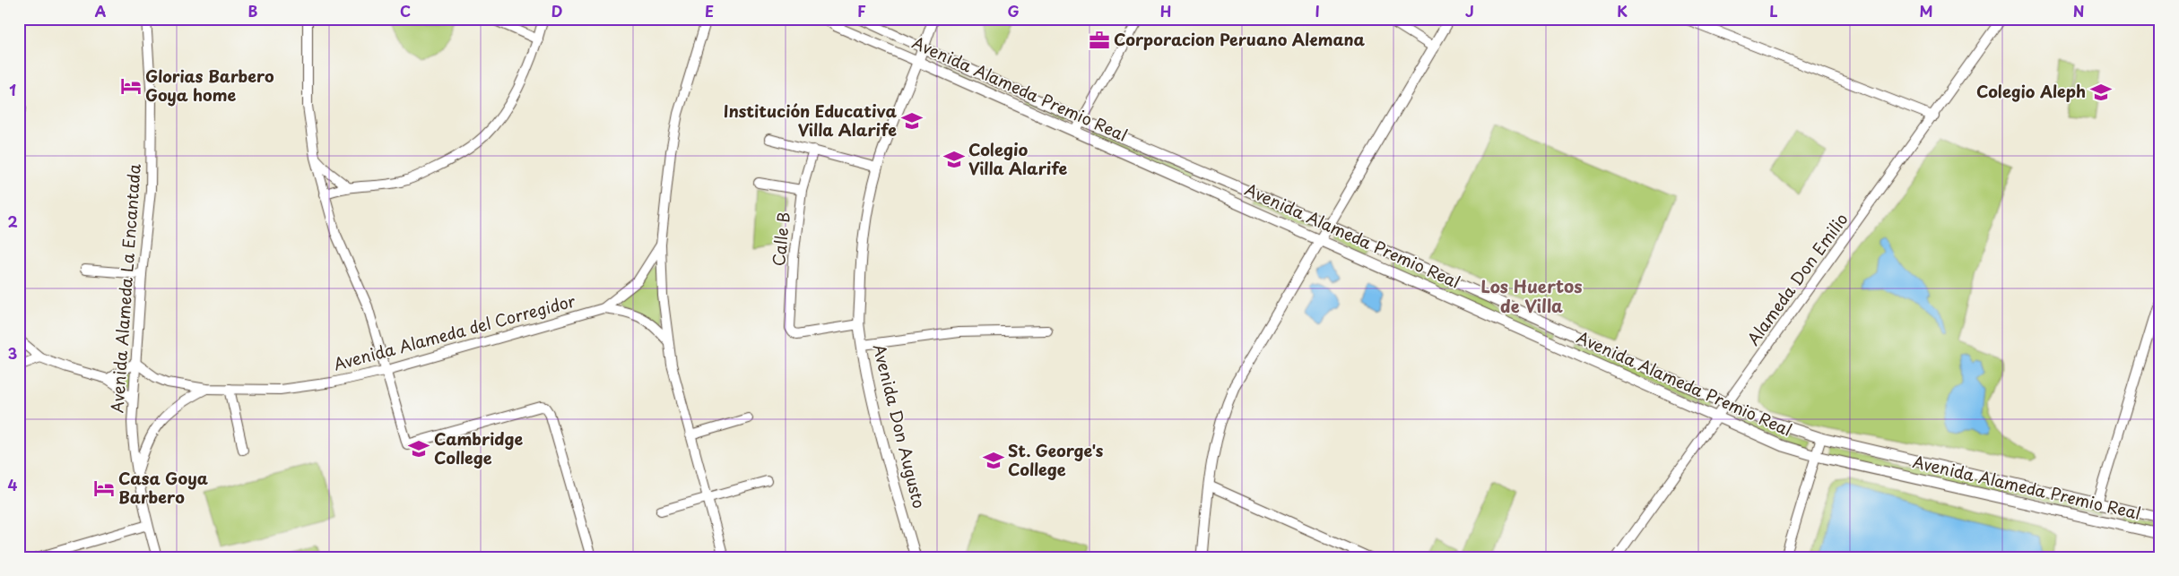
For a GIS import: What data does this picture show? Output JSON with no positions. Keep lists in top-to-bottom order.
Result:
{
  "streets": {
    "street": [
      "Avenida Alameda Premio Real",
      "Calle B",
      "Alameda Don Emilio",
      "Avenida Alameda La Encantada",
      "Avenida Alameda del Corregidor",
      "Avenida Don Augusto"
    ]
  },
  "crossings": [
    ["Avenida Alameda Premio Real", "Alameda Don Emilio"],
    ["Avenida Alameda Premio Real", "Avenida Don Augusto"],
    ["Calle B", "Avenida Don Augusto"],
    ["Avenida Alameda La Encantada", "Avenida Alameda del Corregidor"]
  ],
  "districts": ["Los Huertos de Villa"],
  "places": {
    "office": ["Corporacion Peruano Alemana"],
    "hotel": ["Glorias Barbero Goya home", "Casa Goya Barbero"],
    "school or university": [
      "Colegio Aleph",
      "Institución Educativa Villa Alarife",
      "Colegio Villa Alarife",
      "Cambridge College",
      "St. George's College"
    ]
  },
  "grid": {
    "columns": [
      "A",
      "B",
      "C",
      "D",
      "E",
      "F",
      "G",
      "H",
      "I",
      "J",
      "K",
      "L",
      "M",
      "N"
    ],
    "rows": [
      "1",
      "2",
      "3",
      "4"
    ]
  }
}
